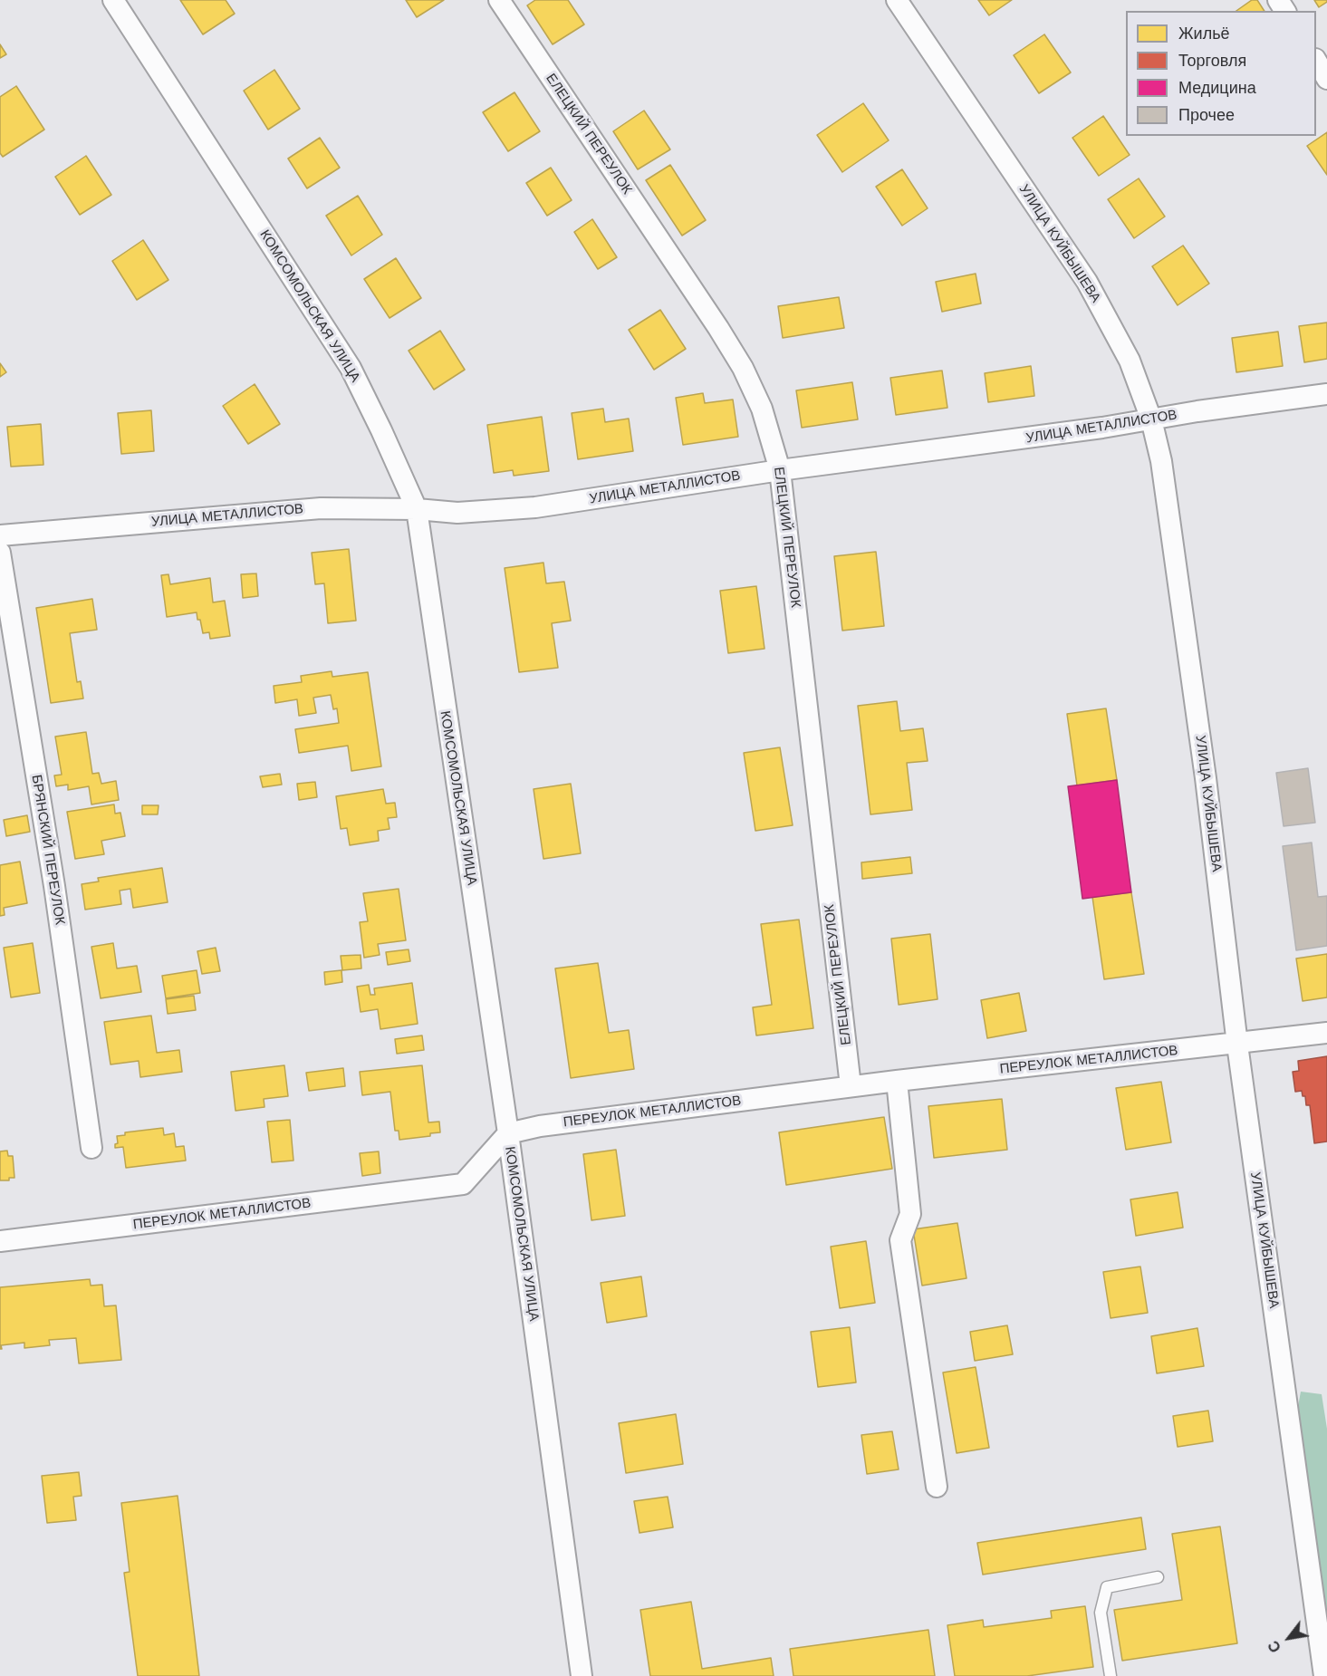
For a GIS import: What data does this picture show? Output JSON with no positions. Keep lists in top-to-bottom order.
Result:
{
  "streets": {
    "street": [
      "ЕЛЕЦКИЙ ПЕРЕУЛОК",
      "УЛИЦА КУЙБЫШЕВА",
      "КОМСОМОЛЬСКАЯ УЛИЦА",
      "УЛИЦА МЕТАЛЛИСТОВ",
      "БРЯНСКИЙ ПЕРЕУЛОК",
      "ПЕРЕУЛОК МЕТАЛЛИСТОВ"
    ]
  },
  "crossings": [
    ["ЕЛЕЦКИЙ ПЕРЕУЛОК", "УЛИЦА МЕТАЛЛИСТОВ"],
    ["ЕЛЕЦКИЙ ПЕРЕУЛОК", "ПЕРЕУЛОК МЕТАЛЛИСТОВ"],
    ["УЛИЦА КУЙБЫШЕВА", "УЛИЦА МЕТАЛЛИСТОВ"],
    ["УЛИЦА КУЙБЫШЕВА", "ПЕРЕУЛОК МЕТАЛЛИСТОВ"],
    ["КОМСОМОЛЬСКАЯ УЛИЦА", "УЛИЦА МЕТАЛЛИСТОВ"],
    ["КОМСОМОЛЬСКАЯ УЛИЦА", "ПЕРЕУЛОК МЕТАЛЛИСТОВ"]
  ],
  "legend": [
    "Жильё",
    "Торговля",
    "Медицина",
    "Прочее"
  ],
  "north": "bottom left"
}
